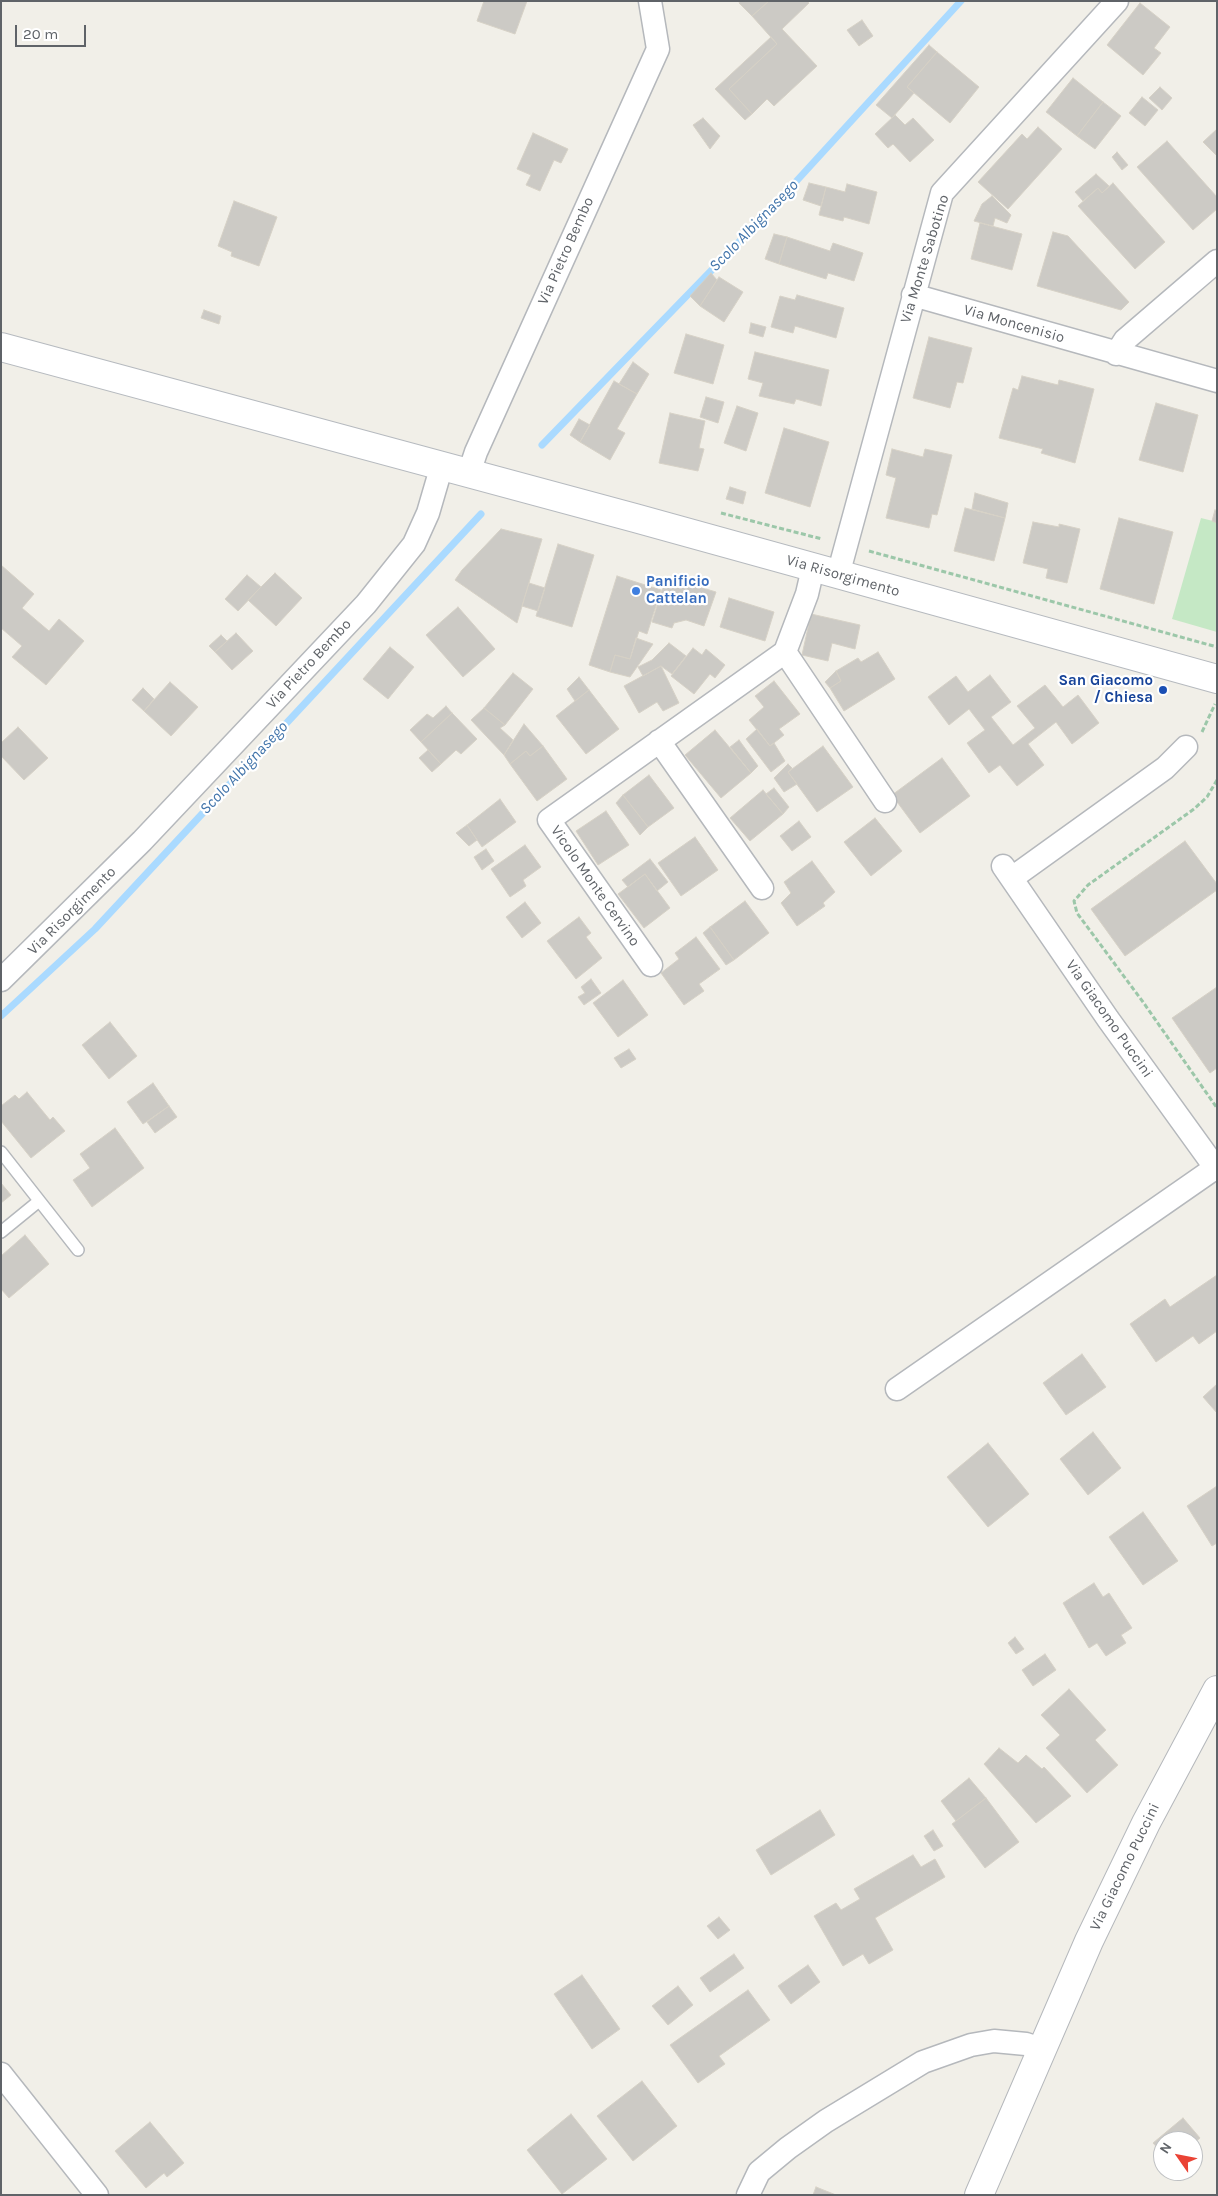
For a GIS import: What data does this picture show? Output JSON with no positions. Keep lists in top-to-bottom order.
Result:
{
  "streets": {
    "main road": ["Via Risorgimento", "Via Giacomo Puccini"],
    "street": [
      "Via Pietro Bembo",
      "Via Monte Sabotino",
      "Via Moncenisio",
      "Vicolo Monte Cervino"
    ]
  },
  "crossings": [
    ["Via Pietro Bembo", "Via Risorgimento"],
    ["Via Monte Sabotino", "Via Moncenisio"],
    ["Via Monte Sabotino", "Via Risorgimento"]
  ],
  "water": ["Scolo Albignasego"],
  "places": ["Panificio Cattelan", "San Giacomo / Chiesa"],
  "scale_bar": "20 m",
  "north": "top left"
}
